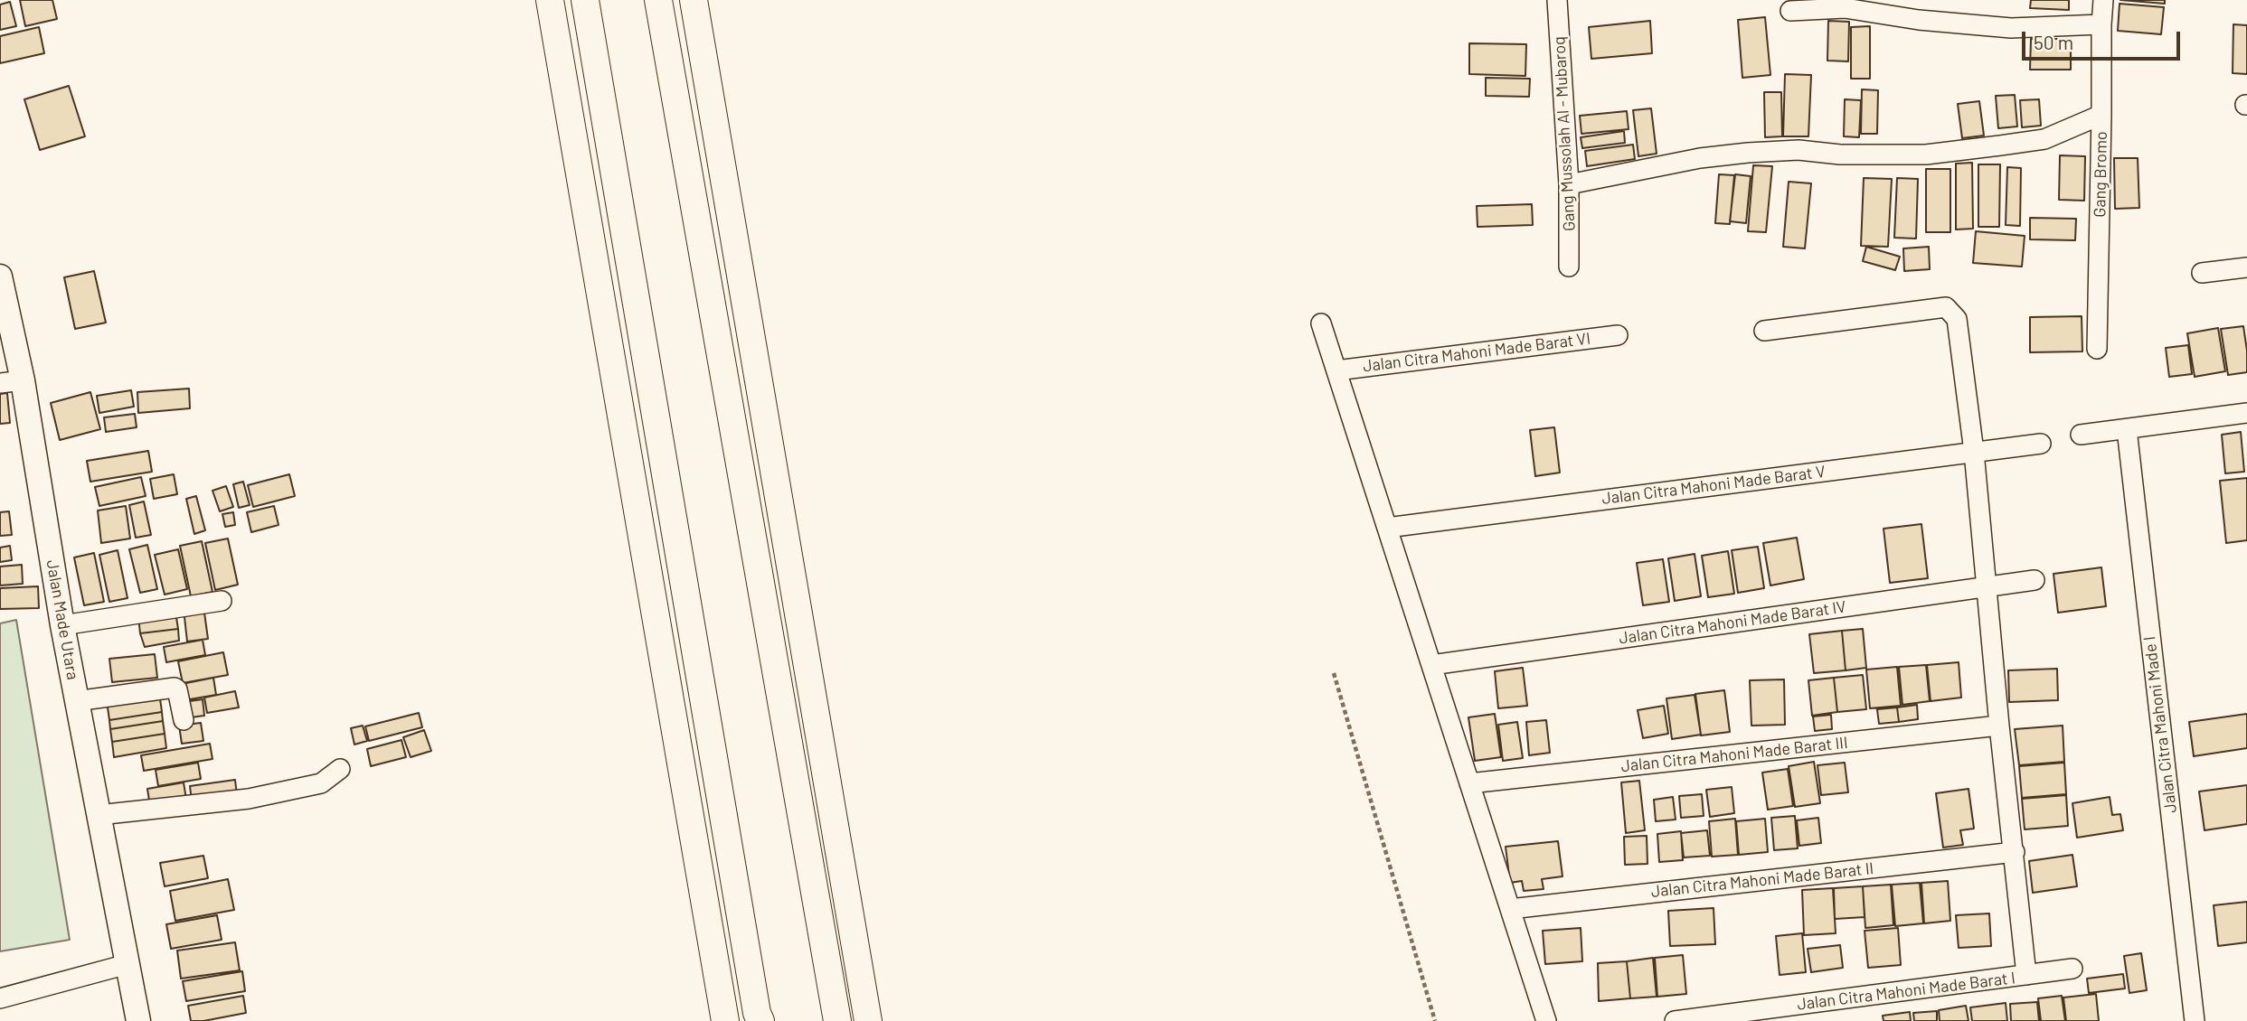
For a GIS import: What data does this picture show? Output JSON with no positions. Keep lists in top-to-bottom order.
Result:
{
  "streets": {
    "street": [
      "Gang Mussolah Al - Mubaroq",
      "Gang Bromo",
      "Jalan Citra Mahoni Made Barat VI",
      "Jalan Citra Mahoni Made Barat V",
      "Jalan Made Utara",
      "Jalan Citra Mahoni Made Barat IV",
      "Jalan Citra Mahoni Made I",
      "Jalan Citra Mahoni Made Barat III",
      "Jalan Citra Mahoni Made Barat II",
      "Jalan Citra Mahoni Made Barat I"
    ]
  },
  "scale_bar": "50 m"
}
